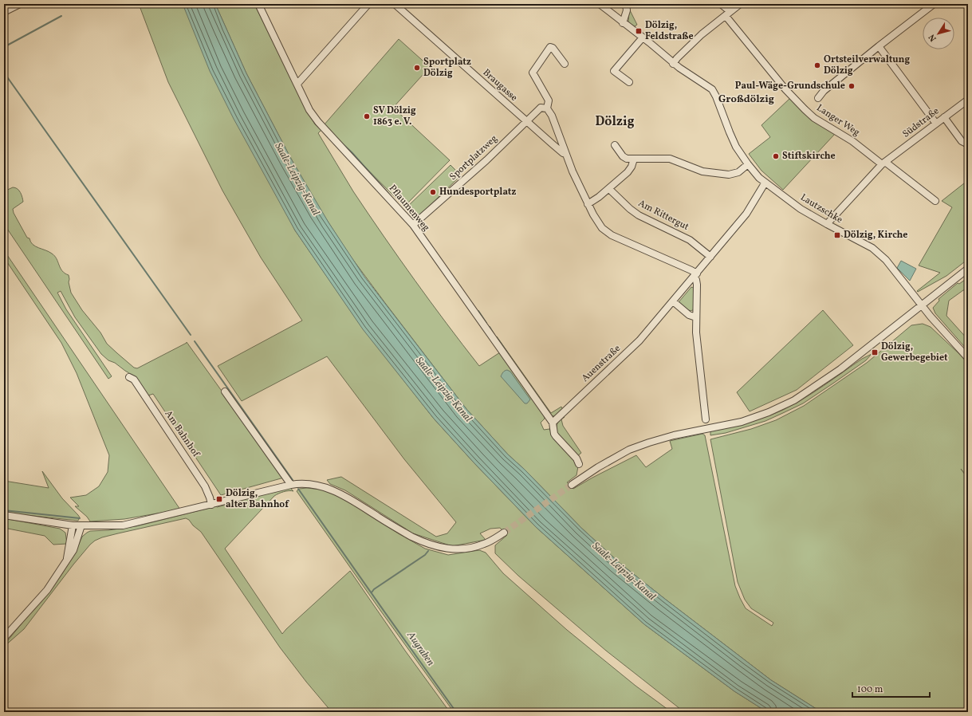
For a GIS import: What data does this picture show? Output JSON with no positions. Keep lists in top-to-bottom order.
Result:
{
  "streets": {
    "street": [
      "Braugasse",
      "Langer Weg",
      "Südstraße",
      "Sportplatzweg",
      "Pflaumenweg",
      "Lautzschke",
      "Am Rittergut",
      "Auenstraße",
      "Am Bahnhof"
    ]
  },
  "crossings": [
    ["Braugasse", "Sportplatzweg"],
    ["Braugasse", "Auenstraße"],
    ["Langer Weg", "Südstraße"],
    ["Südstraße", "Lautzschke"],
    ["Sportplatzweg", "Pflaumenweg"],
    ["Pflaumenweg", "Auenstraße"],
    ["Lautzschke", "Auenstraße"],
    ["Am Rittergut", "Auenstraße"]
  ],
  "districts": ["Großdölzig", "Dölzig"],
  "water": ["Saale-Leipzig-Kanal", "Augraben"],
  "places": {
    "transit": [
      "Dölzig, Feldstraße",
      "Dölzig, Kirche",
      "Dölzig, Gewerbegebiet",
      "Dölzig, alter Bahnhof"
    ],
    "other": [
      "Ortsteilverwaltung Dölzig",
      "Sportplatz Dölzig",
      "Paul-Wäge-Grundschule",
      "SV Dölzig 1863 e. V.",
      "Stiftskirche",
      "Hundesportplatz"
    ]
  },
  "scale_bar": "100 m",
  "north": "bottom left"
}
